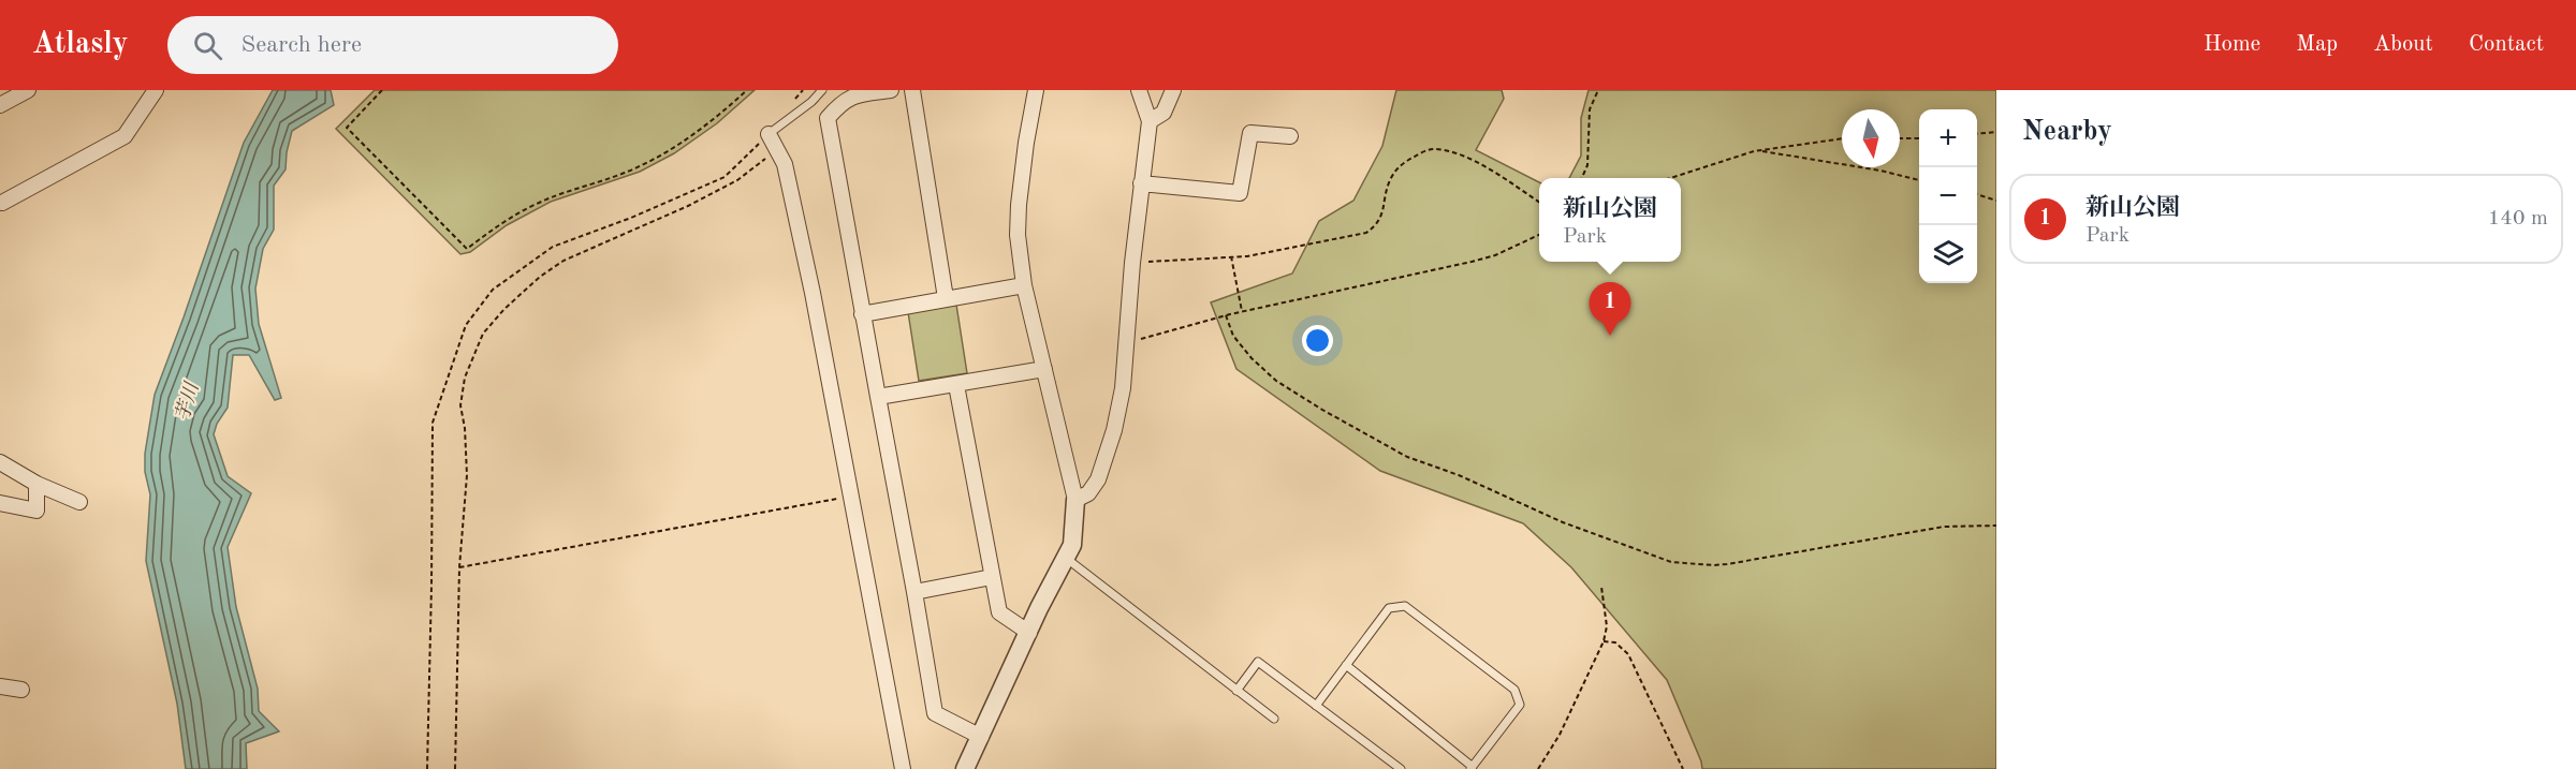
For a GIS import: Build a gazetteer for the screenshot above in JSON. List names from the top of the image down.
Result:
{
  "water": ["芋川"],
  "north": "bottom",
  "page": {
    "header": "Atlasly",
    "search": "Search here",
    "nav": [
      "Home",
      "Map",
      "About",
      "Contact"
    ],
    "heading": "Nearby",
    "map_buttons": ["+", "−"],
    "list": [
      {
        "mark": "1",
        "name": "新山公園",
        "note": "Park",
        "value": "140 m"
      }
    ],
    "popup": ["新山公園", "Park"],
    "pins": "1"
  }
}
